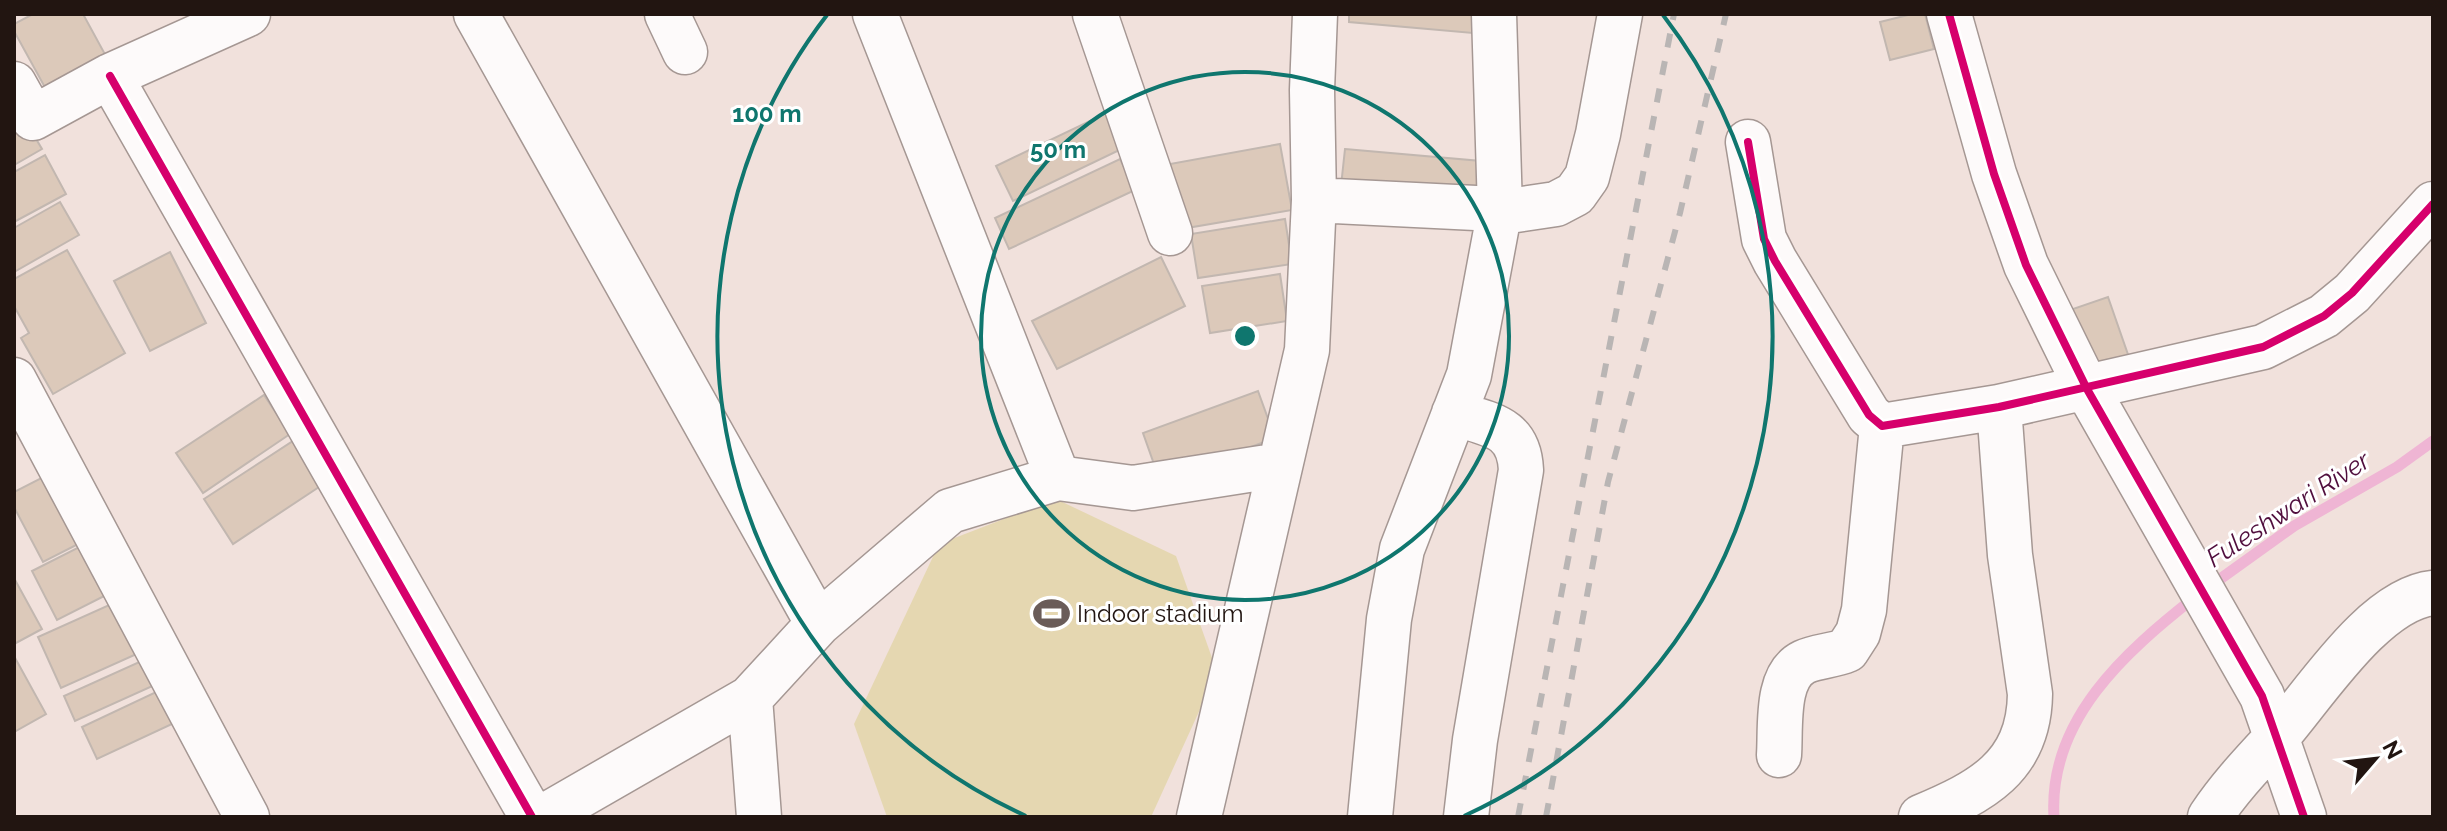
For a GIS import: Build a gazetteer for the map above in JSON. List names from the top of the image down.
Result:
{
  "water": ["Fuleshwari River"],
  "places": {
    "sports": ["Indoor stadium"]
  },
  "north": "top right",
  "rings": ["100 m", "50 m"]
}
